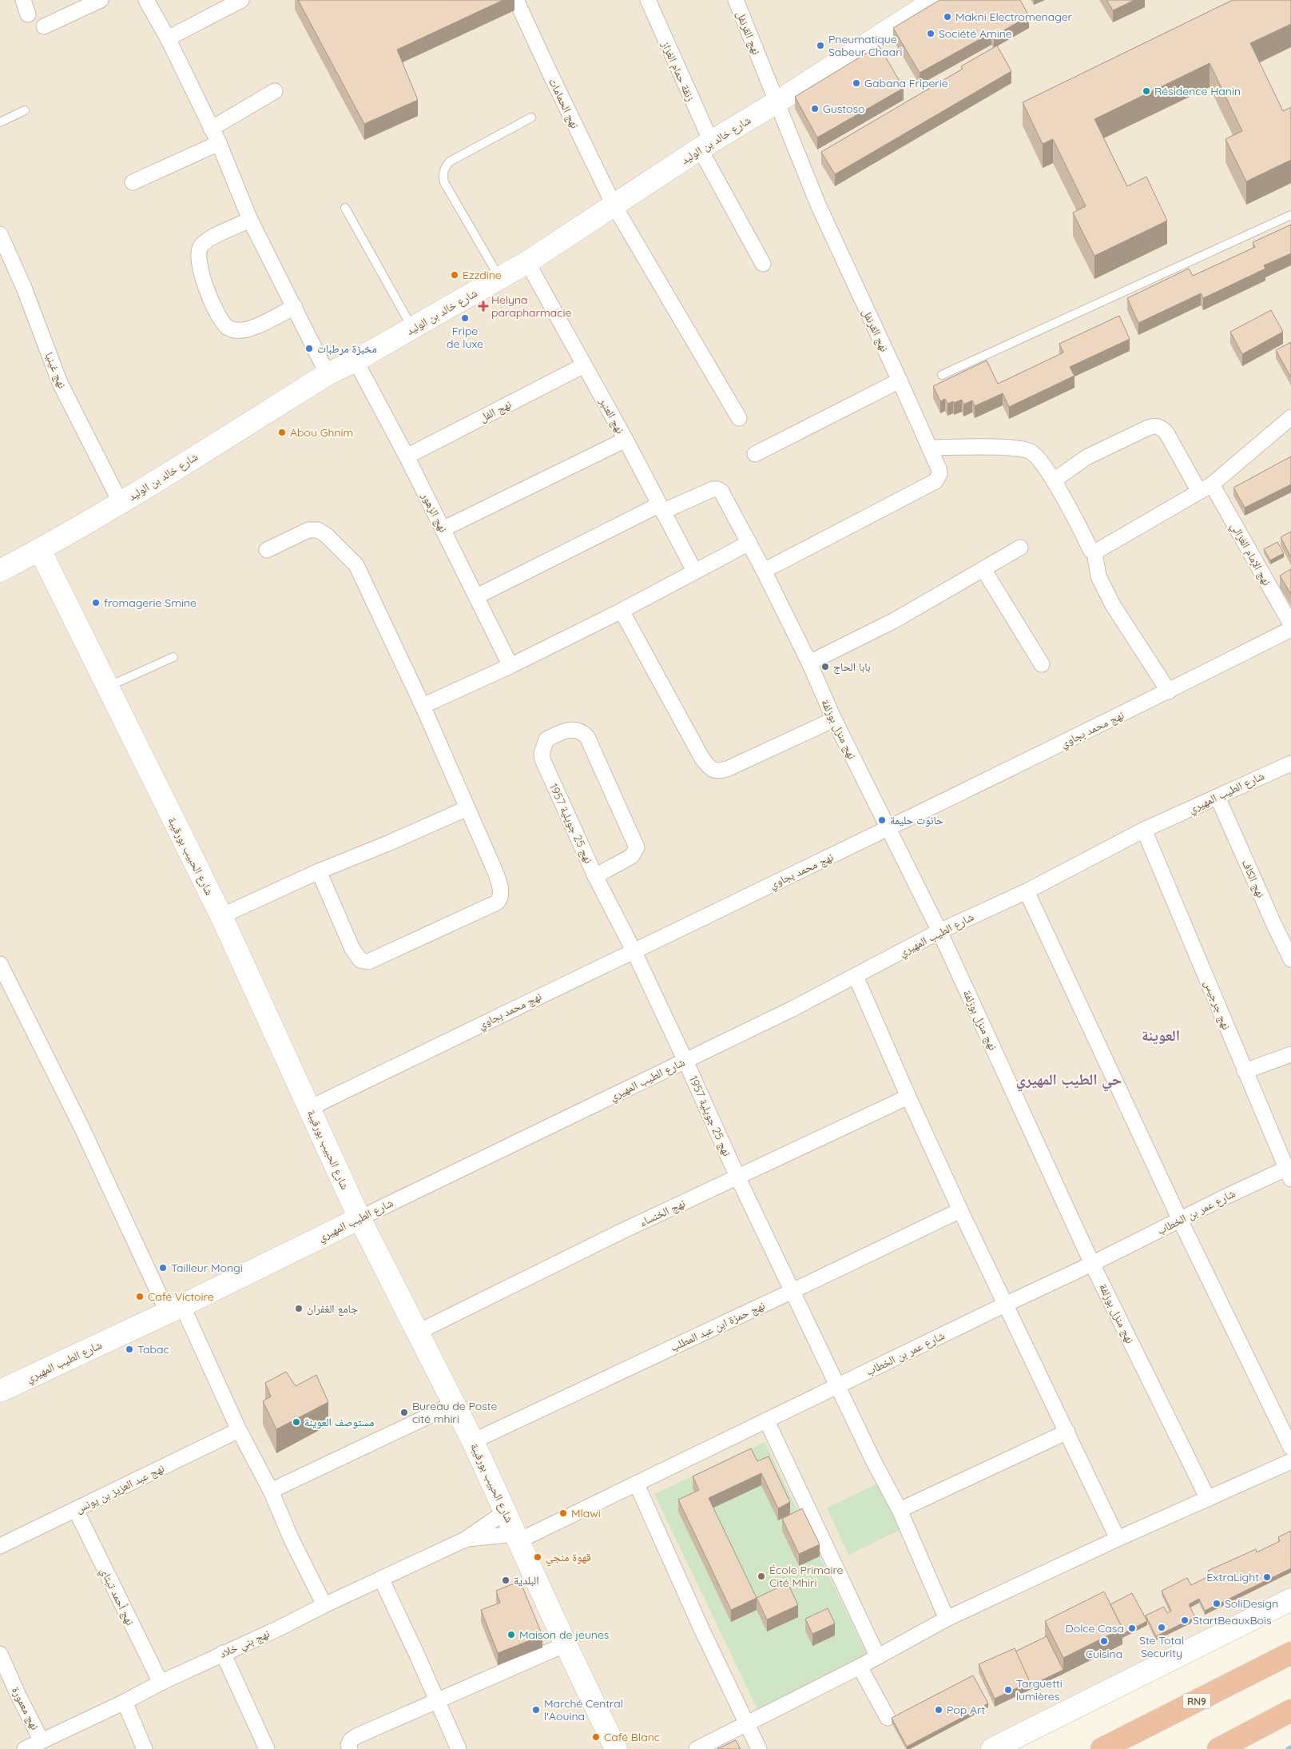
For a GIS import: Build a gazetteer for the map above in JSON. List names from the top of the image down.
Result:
{
  "streets": {
    "highway": ["RN9"],
    "street": [
      "نهج القرنفل",
      "زنقة حمام الغزاز",
      "نهج الحمامات",
      "شارع خالد بن الوليد",
      "نهج غينيا",
      "نهج الفل",
      "نهج العنبر",
      "نهج الزهور",
      "نهج الإمام الغزالي",
      "نهج منزل بوزلفة",
      "نهج محمد بجاوي",
      "شارع الطيب المهيري",
      "نهج 25 جويلية 1957",
      "شارع الحبيب بورقيبة",
      "نهج الكاف",
      "نهج جرجيس",
      "شارع عمر بن الخطاب",
      "نهج الخنساء",
      "نهج حمزة ابن عبد المطلب",
      "نهج عبد العزيز بن يونس",
      "نهج أحمد تيتاي",
      "نهج بني خلاد",
      "نهج معمورة"
    ]
  },
  "crossings": [
    ["نهج القرنفل", "شارع خالد بن الوليد"],
    ["نهج القرنفل", "نهج منزل بوزلفة"],
    ["زنقة حمام الغزاز", "شارع خالد بن الوليد"],
    ["نهج الحمامات", "شارع خالد بن الوليد"],
    ["شارع خالد بن الوليد", "نهج غينيا"],
    ["شارع خالد بن الوليد", "نهج العنبر"],
    ["شارع خالد بن الوليد", "نهج الزهور"],
    ["شارع خالد بن الوليد", "شارع الحبيب بورقيبة"],
    ["نهج الفل", "نهج العنبر"],
    ["نهج الفل", "نهج الزهور"],
    ["نهج العنبر", "نهج منزل بوزلفة"],
    ["نهج منزل بوزلفة", "نهج محمد بجاوي"],
    ["نهج منزل بوزلفة", "شارع الطيب المهيري"],
    ["نهج منزل بوزلفة", "شارع عمر بن الخطاب"],
    ["نهج محمد بجاوي", "نهج 25 جويلية 1957"],
    ["نهج محمد بجاوي", "شارع الحبيب بورقيبة"],
    ["شارع الطيب المهيري", "نهج 25 جويلية 1957"],
    ["شارع الطيب المهيري", "شارع الحبيب بورقيبة"],
    ["شارع الطيب المهيري", "نهج الكاف"],
    ["شارع الطيب المهيري", "نهج جرجيس"],
    ["نهج 25 جويلية 1957", "شارع عمر بن الخطاب"],
    ["نهج 25 جويلية 1957", "نهج الخنساء"],
    ["نهج 25 جويلية 1957", "نهج حمزة ابن عبد المطلب"],
    ["شارع الحبيب بورقيبة", "شارع عمر بن الخطاب"],
    ["شارع الحبيب بورقيبة", "نهج الخنساء"],
    ["شارع الحبيب بورقيبة", "نهج حمزة ابن عبد المطلب"],
    ["شارع الحبيب بورقيبة", "نهج بني خلاد"],
    ["نهج جرجيس", "شارع عمر بن الخطاب"],
    ["شارع عمر بن الخطاب", "نهج بني خلاد"],
    ["نهج عبد العزيز بن يونس", "نهج أحمد تيتاي"],
    ["نهج أحمد تيتاي", "نهج بني خلاد"],
    ["نهج بني خلاد", "نهج معمورة"]
  ],
  "districts": ["العوينة", "حي الطيب المهيري"],
  "places": {
    "other": [
      "Makni Electromenager",
      "Société Amine",
      "Pneumatique Sabeur Chaari",
      "Gabana Friperie",
      "Résidence Hanin",
      "Gustoso",
      "Ezzdine",
      "Fripe de luxe",
      "مخبزة مرطبات",
      "Abou Ghnim",
      "fromagerie Smine",
      "بابا الحاج",
      "حانوت حليمة",
      "Tailleur Mongi",
      "Café Victoire",
      "جامع الغفران",
      "Tabac",
      "Bureau de Poste cité mhiri",
      "مستوصف العوينة",
      "Mlawi",
      "قهوة منجي",
      "École Primaire Cité Mhiri",
      "ExtraLight",
      "البلدية",
      "SoliDesign",
      "StartBeauxBois",
      "Ste Total Security",
      "Dolce Casa",
      "Maison de jeunes",
      "Cuisina",
      "Targuetti lumières",
      "Marché Central l'Aouina",
      "Pop Art",
      "Café Blanc"
    ],
    "health": ["Helyna parapharmacie"]
  }
}
